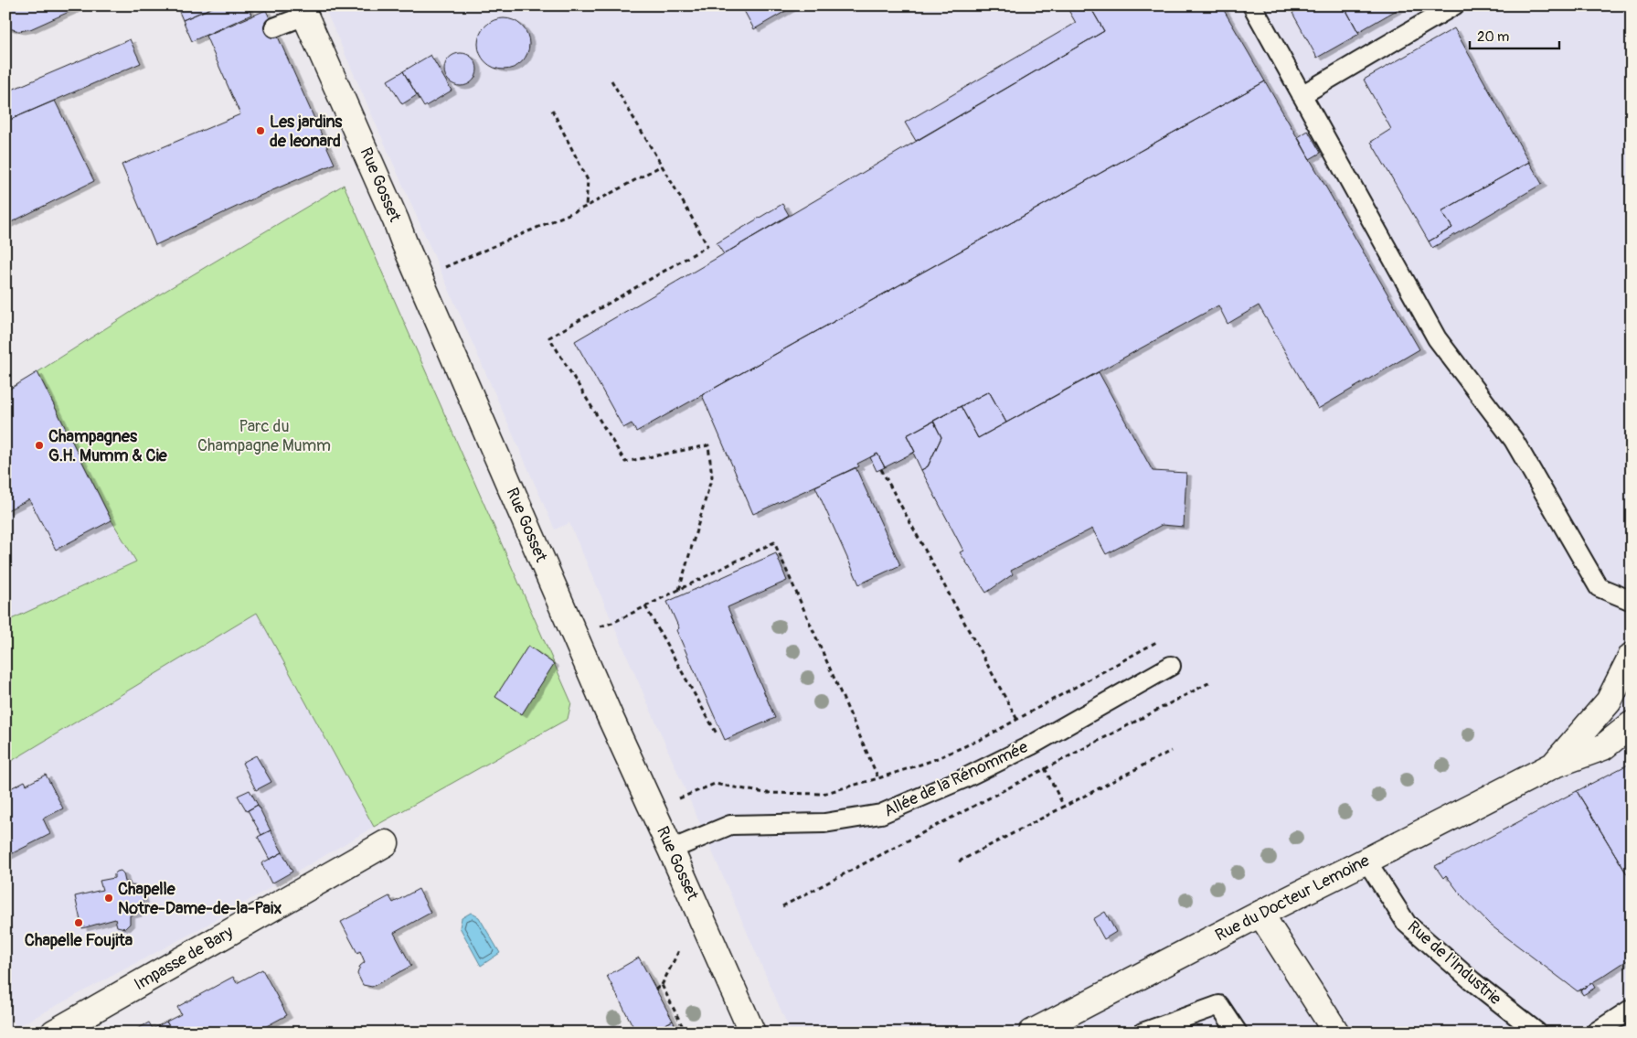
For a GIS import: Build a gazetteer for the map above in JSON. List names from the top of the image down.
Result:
{
  "streets": {
    "street": ["Rue Gosset", "Rue du Docteur Lemoine", "Impasse de Bary"],
    "lane": ["Allée de la Rénommée", "Rue de l'Industrie"]
  },
  "crossings": [
    ["Rue Gosset", "Allée de la Rénommée"],
    ["Rue du Docteur Lemoine", "Rue de l'Industrie"]
  ],
  "parks": ["Parc du Champagne Mumm"],
  "places": [
    "Les jardins de leonard",
    "Champagnes G.H. Mumm & Cie",
    "Chapelle Notre-Dame-de-la-Paix",
    "Chapelle Foujita"
  ],
  "scale_bar": "20 m"
}
